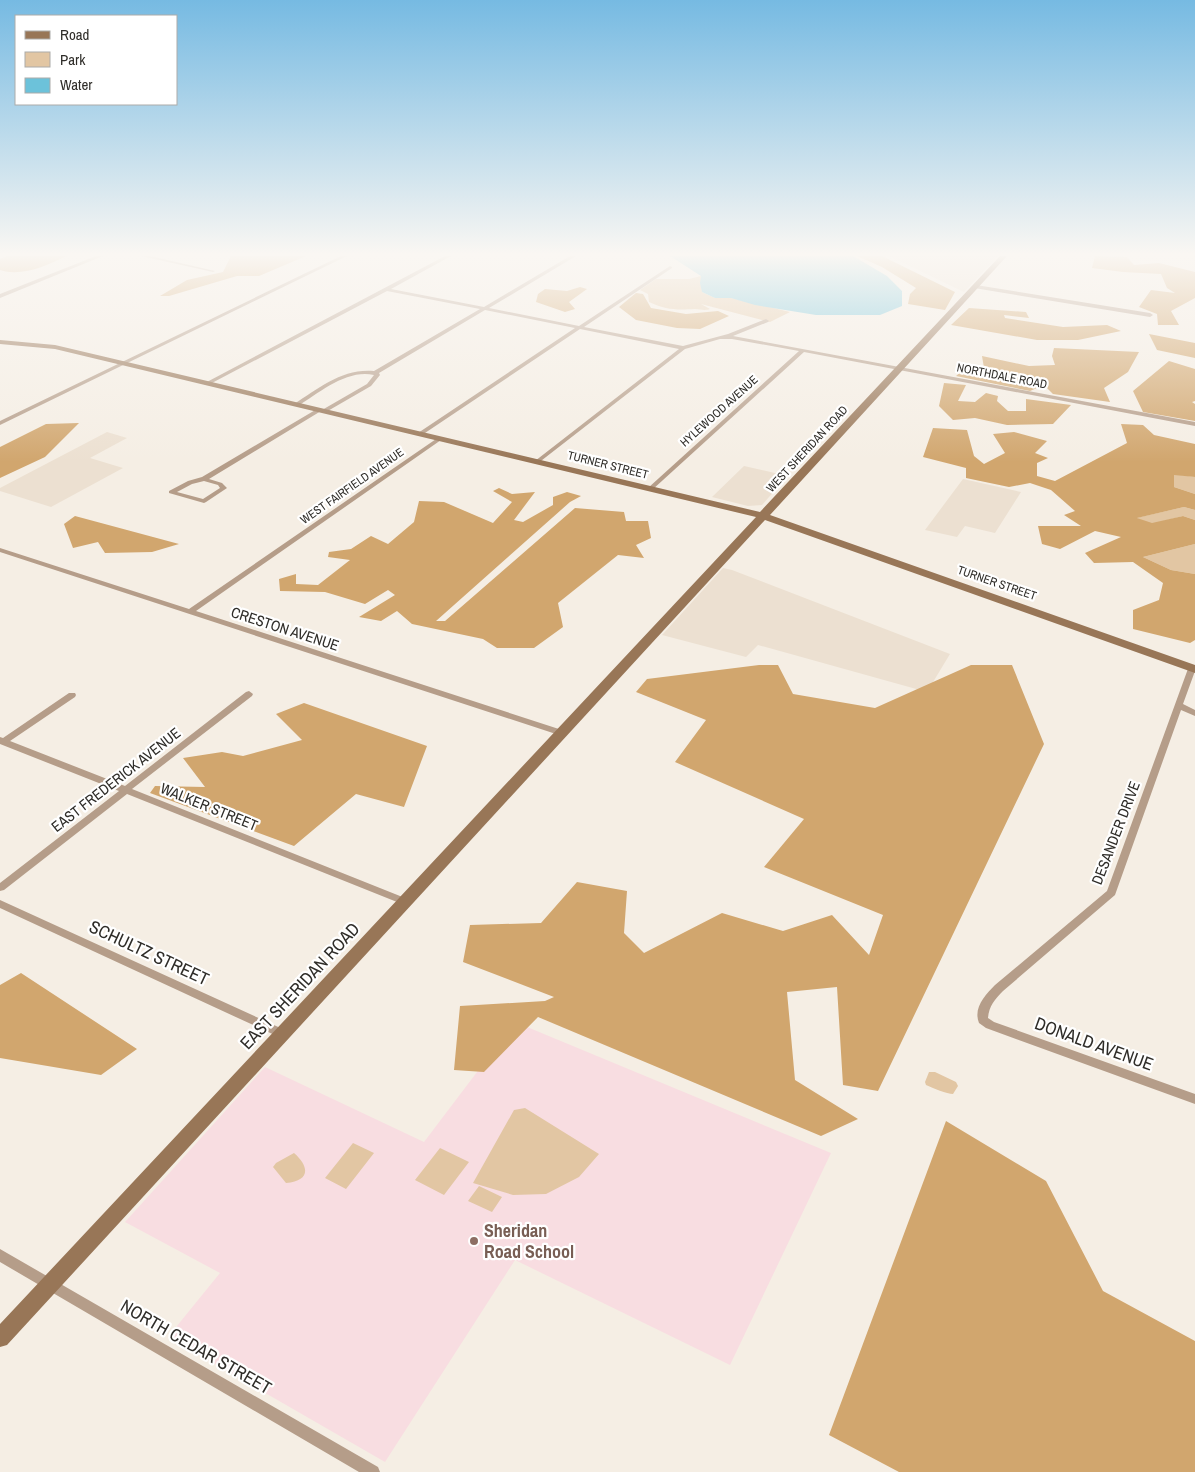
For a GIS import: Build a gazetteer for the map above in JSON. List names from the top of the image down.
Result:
{
  "streets": {
    "street": [
      "NORTHDALE ROAD",
      "HYLEWOOD AVENUE",
      "WEST SHERIDAN ROAD",
      "TURNER STREET",
      "WEST FAIRFIELD AVENUE",
      "CRESTON AVENUE",
      "EAST FREDERICK AVENUE",
      "WALKER STREET",
      "DESANDER DRIVE",
      "SCHULTZ STREET",
      "EAST SHERIDAN ROAD",
      "DONALD AVENUE",
      "NORTH CEDAR STREET"
    ]
  },
  "crossings": [
    ["NORTHDALE ROAD", "HYLEWOOD AVENUE"],
    ["NORTHDALE ROAD", "WEST SHERIDAN ROAD"],
    ["HYLEWOOD AVENUE", "TURNER STREET"],
    ["WEST SHERIDAN ROAD", "TURNER STREET"],
    ["WEST SHERIDAN ROAD", "EAST SHERIDAN ROAD"],
    ["TURNER STREET", "WEST FAIRFIELD AVENUE"],
    ["TURNER STREET", "DESANDER DRIVE"],
    ["WEST FAIRFIELD AVENUE", "CRESTON AVENUE"],
    ["CRESTON AVENUE", "EAST SHERIDAN ROAD"],
    ["EAST FREDERICK AVENUE", "WALKER STREET"],
    ["WALKER STREET", "EAST SHERIDAN ROAD"],
    ["DESANDER DRIVE", "DONALD AVENUE"],
    ["SCHULTZ STREET", "EAST SHERIDAN ROAD"],
    ["EAST SHERIDAN ROAD", "NORTH CEDAR STREET"]
  ],
  "places": ["Sheridan Road School"],
  "legend": ["Road", "Park", "Water"]
}
